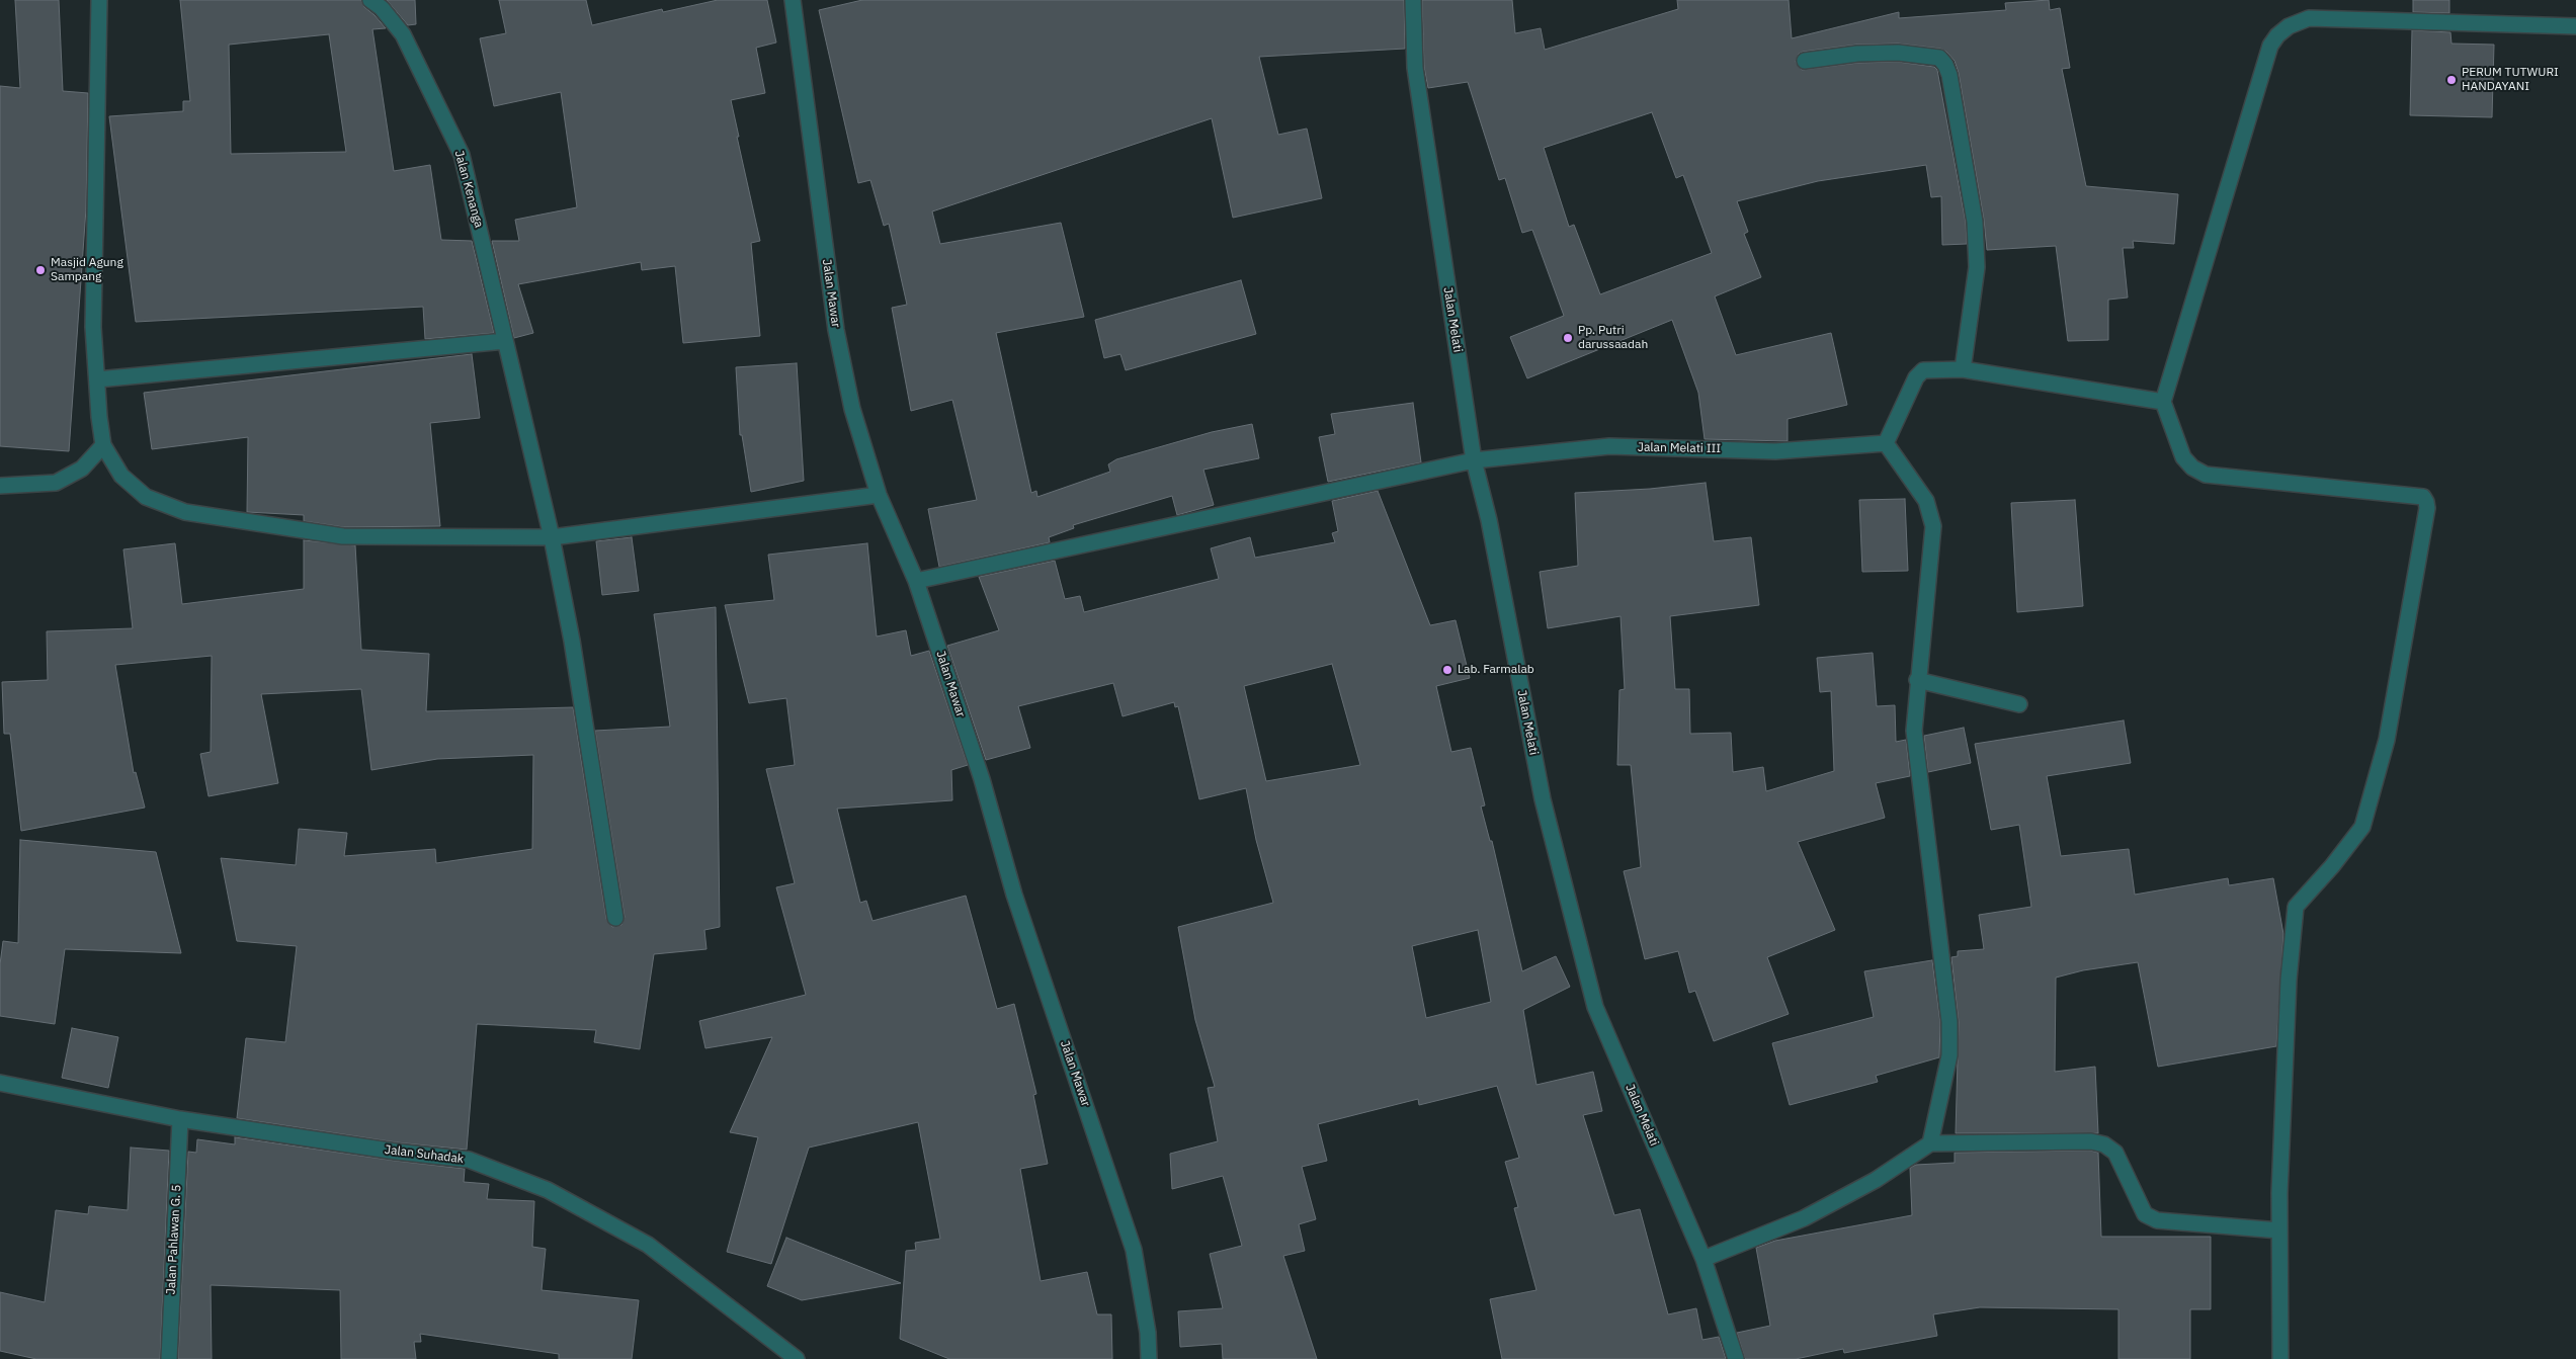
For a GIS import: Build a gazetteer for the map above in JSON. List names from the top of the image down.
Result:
{
  "streets": {
    "street": [
      "Jalan Kenanga",
      "Jalan Mawar",
      "Jalan Melati",
      "Jalan Melati III",
      "Jalan Suhadak",
      "Jalan Pahlawan G. 5"
    ]
  },
  "crossings": [
    ["Jalan Mawar", "Jalan Melati III"],
    ["Jalan Melati", "Jalan Melati III"],
    ["Jalan Suhadak", "Jalan Pahlawan G. 5"]
  ],
  "places": [
    "PERUM TUTWURI HANDAYANI",
    "Masjid Agung Sampang",
    "Pp. Putri darussaadah",
    "Lab. Farmalab"
  ]
}
